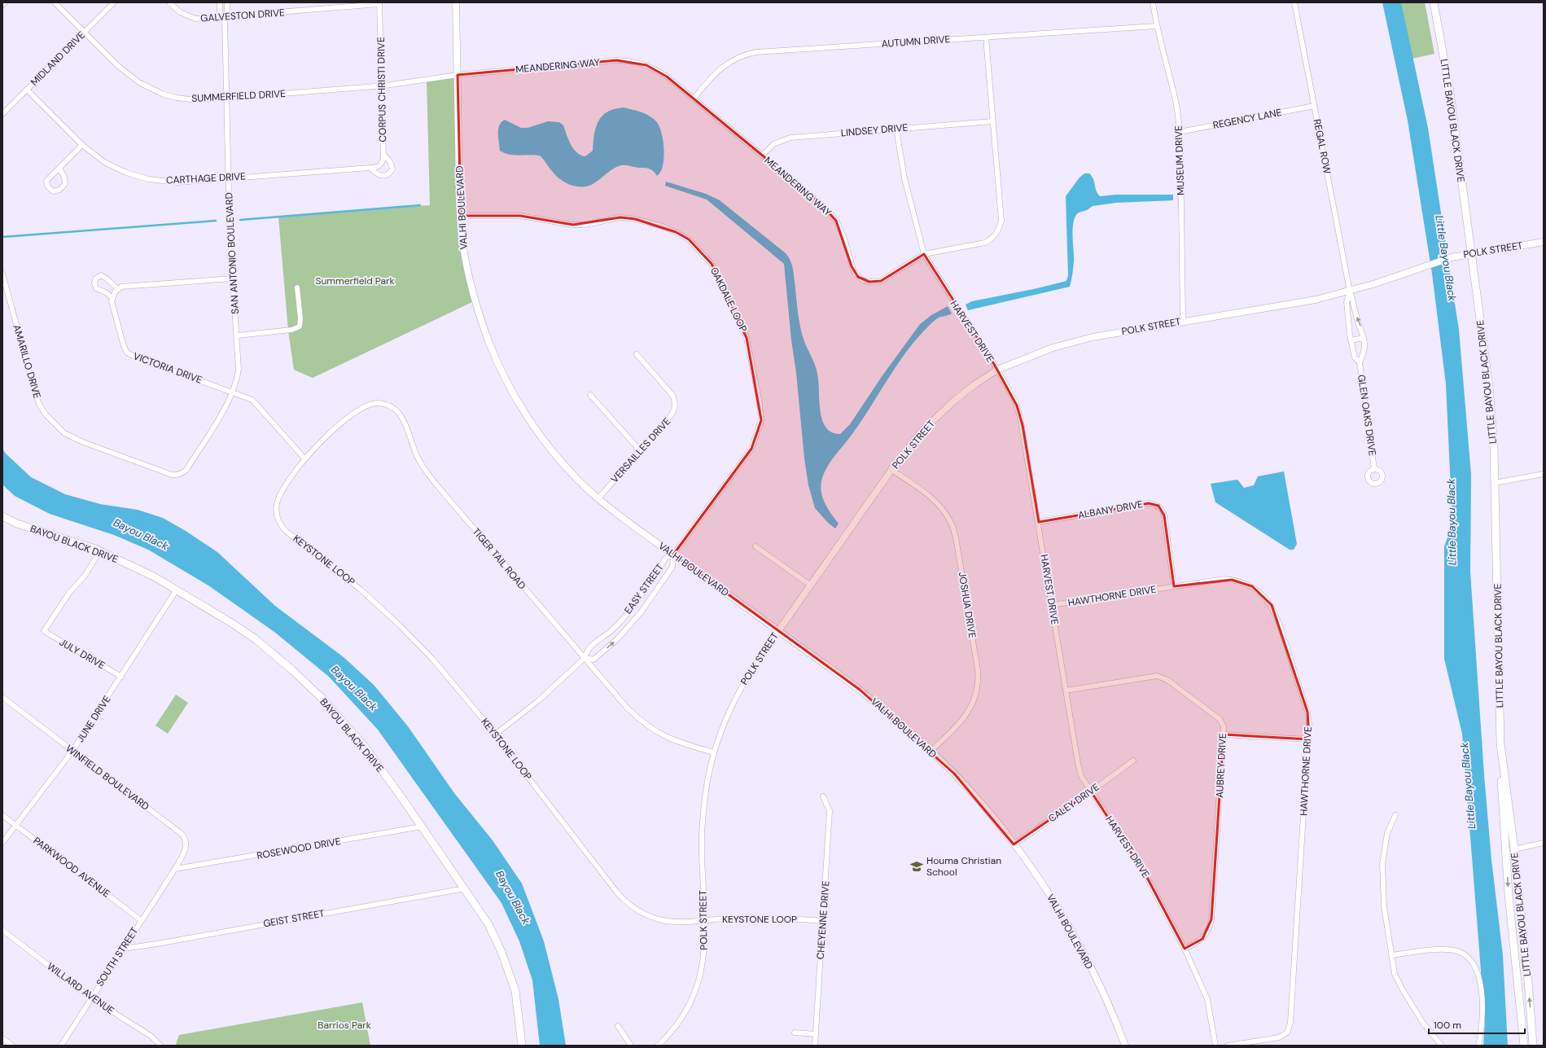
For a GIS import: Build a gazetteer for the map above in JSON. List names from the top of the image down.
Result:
{
  "streets": {
    "main road": ["LITTLE BAYOU BLACK DRIVE", "BAYOU BLACK DRIVE"],
    "street": [
      "GALVESTON DRIVE",
      "AUTUMN DRIVE",
      "MIDLAND DRIVE",
      "MEANDERING WAY",
      "CORPUS CHRISTI DRIVE",
      "SUMMERFIELD DRIVE",
      "REGENCY LANE",
      "LINDSEY DRIVE",
      "REGAL ROW",
      "MUSEUM DRIVE",
      "CARTHAGE DRIVE",
      "VALHI BOULEVARD",
      "POLK STREET",
      "SAN ANTONIO BOULEVARD",
      "OAKDALE LOOP",
      "HARVEST DRIVE",
      "AMARILLO DRIVE",
      "VICTORIA DRIVE",
      "GLEN OAKS DRIVE",
      "VERSAILLES DRIVE",
      "ALBANY DRIVE",
      "TIGER TAIL ROAD",
      "KEYSTONE LOOP",
      "EASY STREET",
      "HAWTHORNE DRIVE",
      "JOSHUA DRIVE",
      "JULY DRIVE",
      "JUNE DRIVE",
      "AUBREY DRIVE",
      "WINFIELD BOULEVARD",
      "CALEY DRIVE",
      "ROSEWOOD DRIVE",
      "PARKWOOD AVENUE",
      "GEIST STREET",
      "CHEYENNE DRIVE",
      "SOUTH STREET",
      "WILLARD AVENUE"
    ]
  },
  "crossings": [
    ["GALVESTON DRIVE", "CORPUS CHRISTI DRIVE"],
    ["GALVESTON DRIVE", "SAN ANTONIO BOULEVARD"],
    ["AUTUMN DRIVE", "MEANDERING WAY"],
    ["AUTUMN DRIVE", "MUSEUM DRIVE"],
    ["MIDLAND DRIVE", "SUMMERFIELD DRIVE"],
    ["MIDLAND DRIVE", "CARTHAGE DRIVE"],
    ["MEANDERING WAY", "SUMMERFIELD DRIVE"],
    ["MEANDERING WAY", "LINDSEY DRIVE"],
    ["MEANDERING WAY", "VALHI BOULEVARD"],
    ["MEANDERING WAY", "HARVEST DRIVE"],
    ["CORPUS CHRISTI DRIVE", "SUMMERFIELD DRIVE"],
    ["CORPUS CHRISTI DRIVE", "CARTHAGE DRIVE"],
    ["SUMMERFIELD DRIVE", "VALHI BOULEVARD"],
    ["SUMMERFIELD DRIVE", "SAN ANTONIO BOULEVARD"],
    ["REGENCY LANE", "REGAL ROW"],
    ["REGENCY LANE", "MUSEUM DRIVE"],
    ["LITTLE BAYOU BLACK DRIVE", "POLK STREET"],
    ["LINDSEY DRIVE", "HARVEST DRIVE"],
    ["REGAL ROW", "POLK STREET"],
    ["REGAL ROW", "GLEN OAKS DRIVE"],
    ["MUSEUM DRIVE", "POLK STREET"],
    ["CARTHAGE DRIVE", "SAN ANTONIO BOULEVARD"],
    ["VALHI BOULEVARD", "POLK STREET"],
    ["VALHI BOULEVARD", "OAKDALE LOOP"],
    ["VALHI BOULEVARD", "VERSAILLES DRIVE"],
    ["VALHI BOULEVARD", "EASY STREET"],
    ["VALHI BOULEVARD", "JOSHUA DRIVE"],
    ["VALHI BOULEVARD", "CALEY DRIVE"],
    ["POLK STREET", "HARVEST DRIVE"],
    ["POLK STREET", "GLEN OAKS DRIVE"],
    ["POLK STREET", "TIGER TAIL ROAD"],
    ["POLK STREET", "KEYSTONE LOOP"],
    ["POLK STREET", "JOSHUA DRIVE"],
    ["SAN ANTONIO BOULEVARD", "AMARILLO DRIVE"],
    ["SAN ANTONIO BOULEVARD", "VICTORIA DRIVE"],
    ["OAKDALE LOOP", "EASY STREET"],
    ["HARVEST DRIVE", "ALBANY DRIVE"],
    ["HARVEST DRIVE", "HAWTHORNE DRIVE"],
    ["HARVEST DRIVE", "AUBREY DRIVE"],
    ["HARVEST DRIVE", "CALEY DRIVE"],
    ["VICTORIA DRIVE", "TIGER TAIL ROAD"],
    ["VICTORIA DRIVE", "KEYSTONE LOOP"],
    ["ALBANY DRIVE", "HAWTHORNE DRIVE"],
    ["BAYOU BLACK DRIVE", "JULY DRIVE"],
    ["BAYOU BLACK DRIVE", "JUNE DRIVE"],
    ["BAYOU BLACK DRIVE", "ROSEWOOD DRIVE"],
    ["BAYOU BLACK DRIVE", "GEIST STREET"],
    ["TIGER TAIL ROAD", "KEYSTONE LOOP"],
    ["TIGER TAIL ROAD", "EASY STREET"],
    ["KEYSTONE LOOP", "EASY STREET"],
    ["KEYSTONE LOOP", "CHEYENNE DRIVE"],
    ["JULY DRIVE", "JUNE DRIVE"],
    ["JUNE DRIVE", "WINFIELD BOULEVARD"],
    ["JUNE DRIVE", "PARKWOOD AVENUE"],
    ["WINFIELD BOULEVARD", "ROSEWOOD DRIVE"],
    ["WINFIELD BOULEVARD", "SOUTH STREET"],
    ["ROSEWOOD DRIVE", "SOUTH STREET"],
    ["PARKWOOD AVENUE", "SOUTH STREET"],
    ["GEIST STREET", "SOUTH STREET"],
    ["SOUTH STREET", "WILLARD AVENUE"]
  ],
  "water": ["Little Bayou Black", "Bayou Black"],
  "parks": ["Summerfield Park", "Barrios Park"],
  "places": {
    "school or university": ["Houma Christian School"]
  },
  "scale_bar": "100 m"
}
